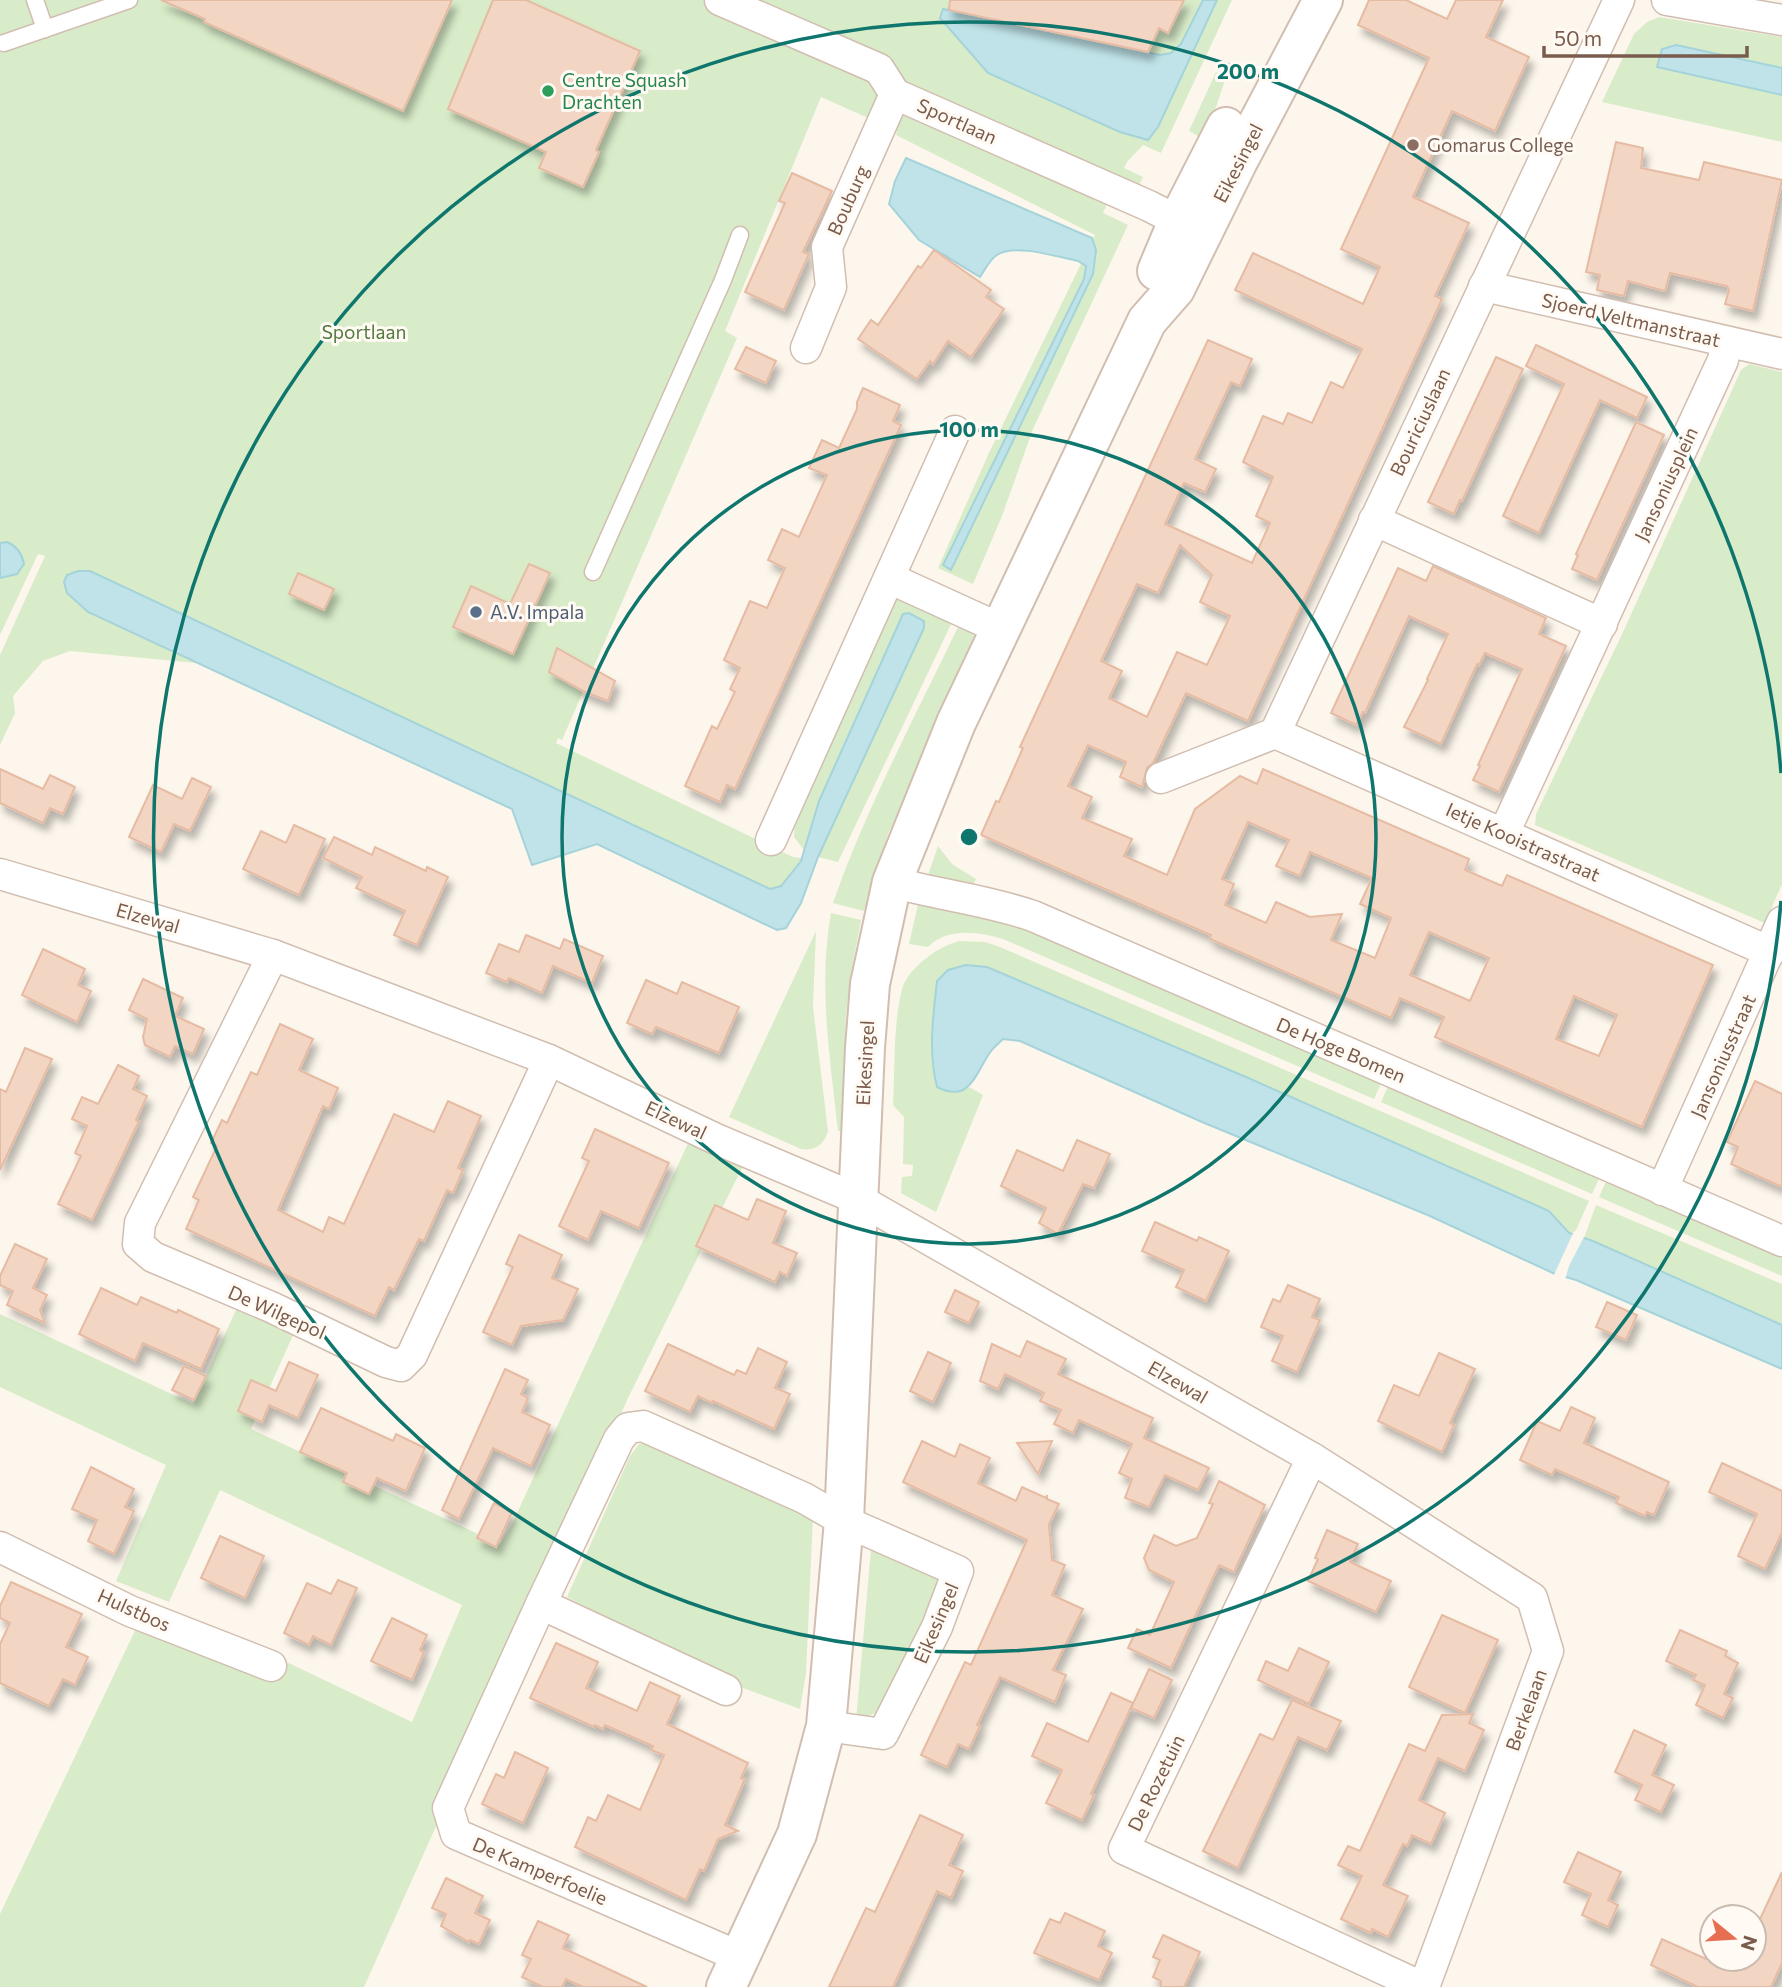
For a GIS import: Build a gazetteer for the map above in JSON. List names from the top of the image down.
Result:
{
  "streets": {
    "street": [
      "Sportlaan",
      "Eikesingel",
      "Bouburg",
      "Sjoerd Veltmanstraat",
      "Bouriciuslaan",
      "Jansoniusplein",
      "Ietje Kooistrastraat",
      "Elzewal",
      "De Hoge Bomen",
      "Jansoniusstraat",
      "De Wilgepol",
      "Hulstbos",
      "Berkelaan",
      "De Rozetuin",
      "De Kamperfoelie"
    ]
  },
  "crossings": [
    ["Sportlaan", "Eikesingel"],
    ["Sportlaan", "Bouburg"],
    ["Eikesingel", "Elzewal"],
    ["Eikesingel", "De Hoge Bomen"],
    ["Eikesingel", "De Kamperfoelie"],
    ["Sjoerd Veltmanstraat", "Bouriciuslaan"],
    ["Sjoerd Veltmanstraat", "Jansoniusplein"],
    ["Bouriciuslaan", "Ietje Kooistrastraat"],
    ["Jansoniusplein", "Ietje Kooistrastraat"],
    ["Ietje Kooistrastraat", "Jansoniusstraat"],
    ["Elzewal", "De Wilgepol"],
    ["Elzewal", "Berkelaan"],
    ["Elzewal", "De Rozetuin"],
    ["De Hoge Bomen", "Jansoniusstraat"],
    ["Berkelaan", "De Rozetuin"]
  ],
  "parks": ["Sportlaan"],
  "places": ["Centre Squash Drachten", "Gomarus College", "A.V. Impala"],
  "scale_bar": "50 m",
  "north": "right",
  "rings": ["200 m", "100 m"]
}
